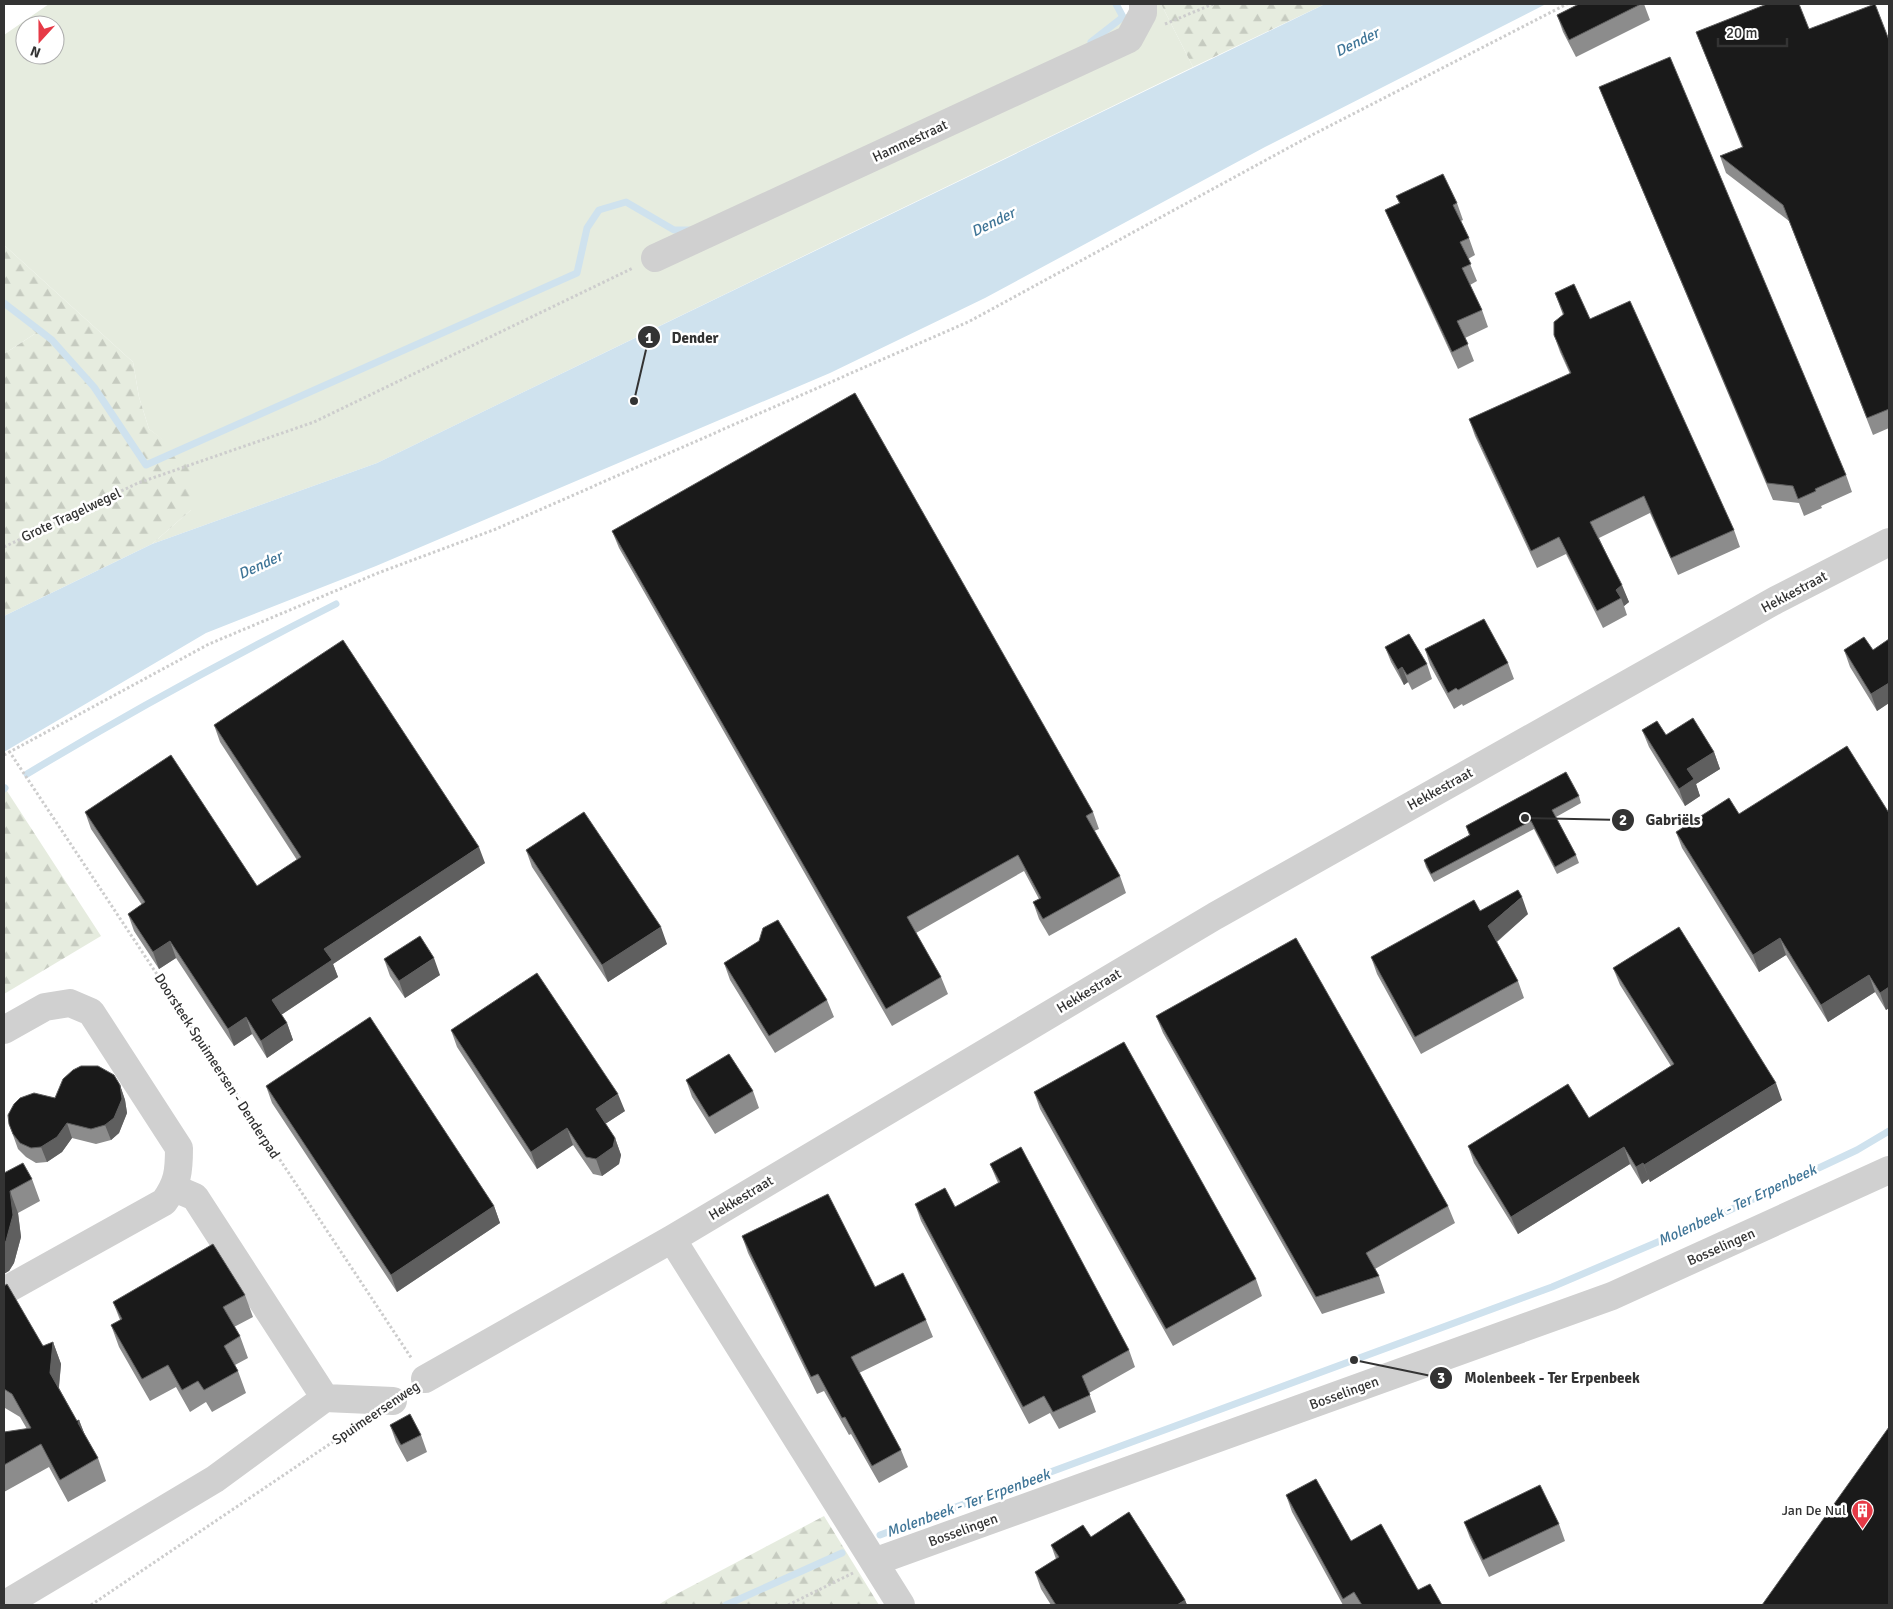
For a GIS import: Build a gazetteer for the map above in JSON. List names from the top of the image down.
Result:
{
  "streets": {
    "street": [
      "Hammestraat",
      "Hekkestraat",
      "Bosselingen",
      "Spuimeersenweg"
    ],
    "path": ["Grote Tragelwegel", "Doorsteek Spuimeersen - Denderpad"]
  },
  "crossings": [
    ["Hammestraat", "Grote Tragelwegel"],
    ["Hekkestraat", "Spuimeersenweg"],
    ["Doorsteek Spuimeersen - Denderpad", "Spuimeersenweg"]
  ],
  "water": ["Dender", "Molenbeek - Ter Erpenbeek"],
  "places": {
    "other": ["Dender", "Gabriëls", "Molenbeek - Ter Erpenbeek"],
    "building": ["Jan De Nul"]
  },
  "scale_bar": "20 m",
  "north": "bottom"
}
